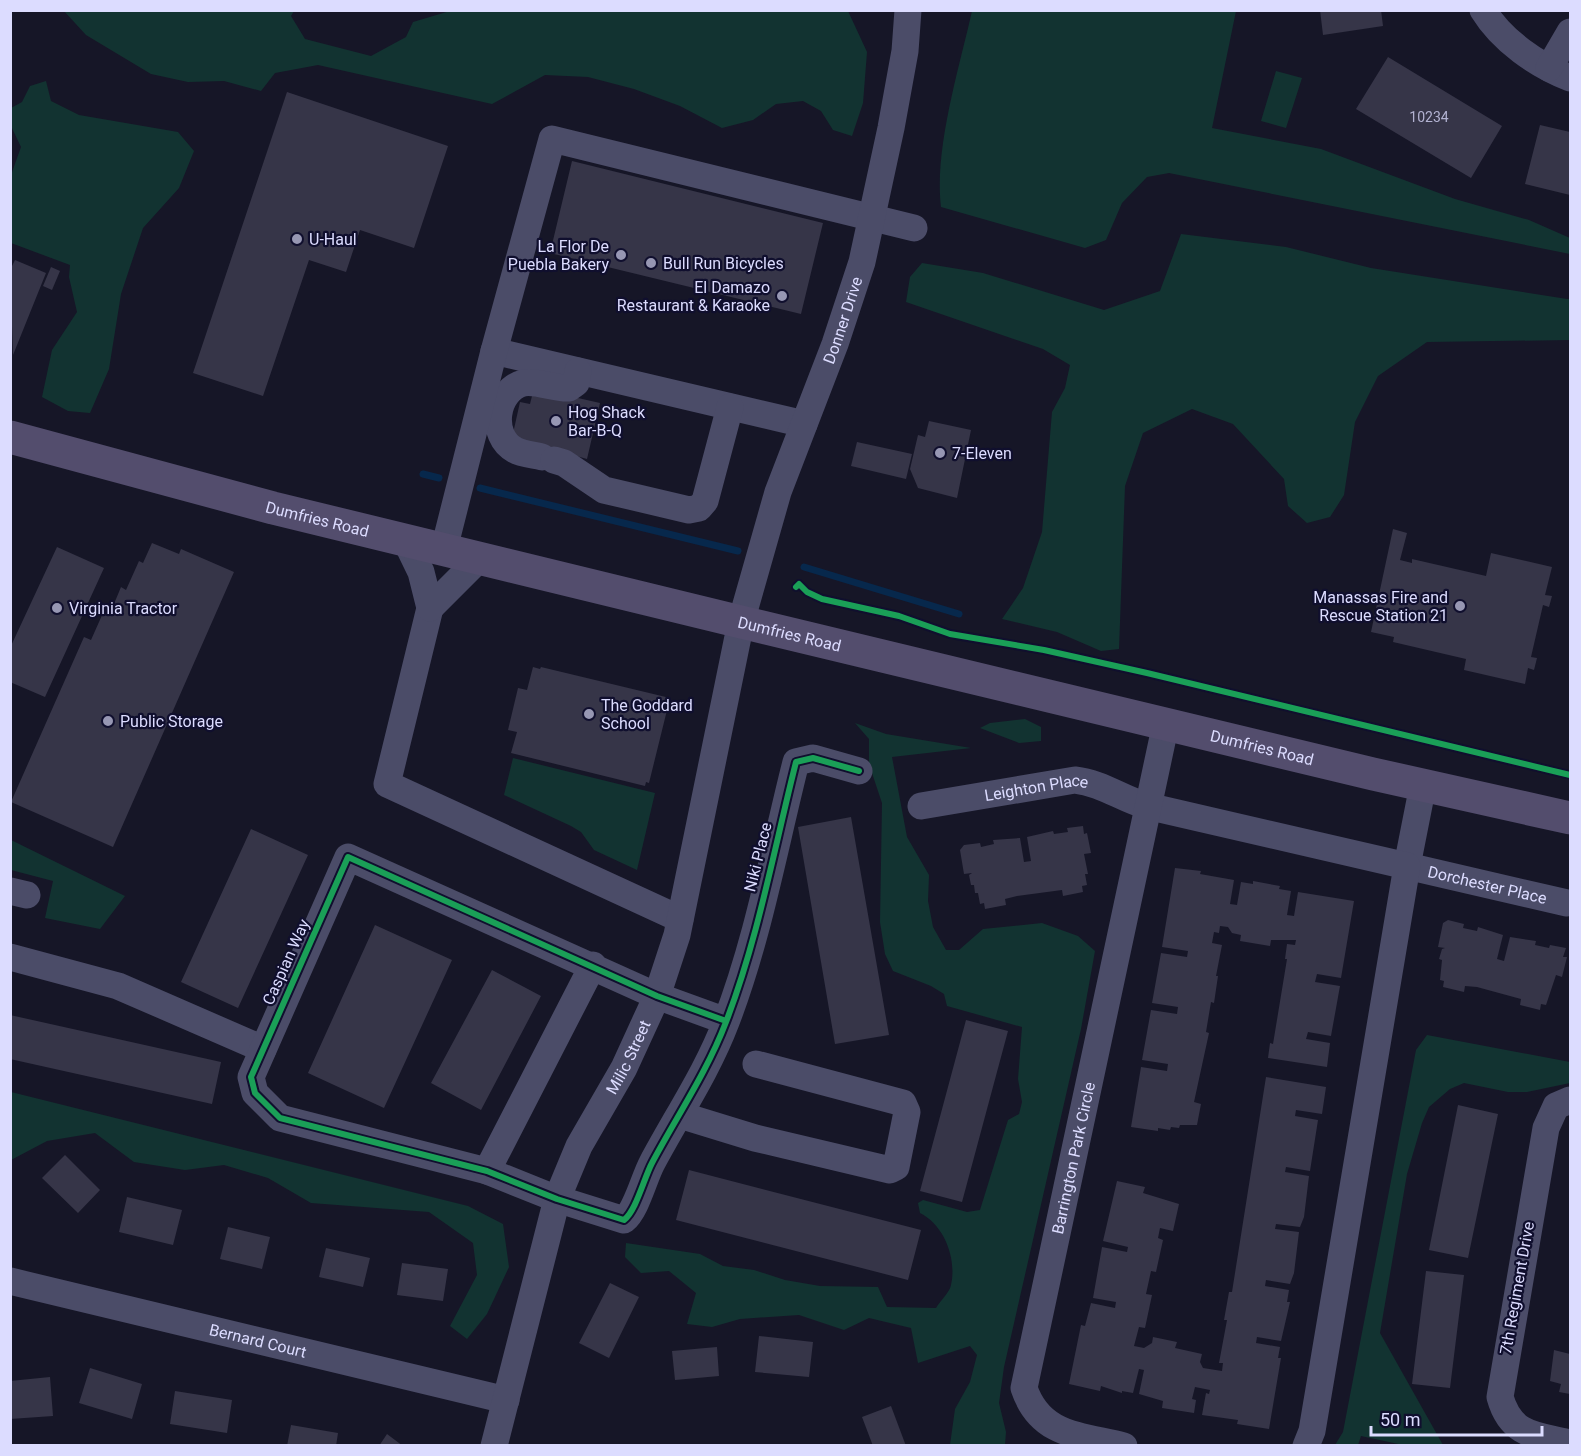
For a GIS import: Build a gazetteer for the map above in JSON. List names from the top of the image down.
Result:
{
  "streets": {
    "main road": ["Dumfries Road"],
    "street": [
      "Donner Drive",
      "Leighton Place",
      "Niki Place",
      "Dorchester Place",
      "Caspian Way",
      "Milic Street",
      "Barrington Park Circle",
      "7th Regiment Drive",
      "Bernard Court"
    ]
  },
  "crossings": [
    ["Donner Drive", "Dumfries Road"],
    ["Donner Drive", "Milic Street"],
    ["Dumfries Road", "Milic Street"],
    ["Dumfries Road", "Barrington Park Circle"],
    ["Leighton Place", "Barrington Park Circle"],
    ["Niki Place", "Caspian Way"],
    ["Niki Place", "Milic Street"],
    ["Caspian Way", "Milic Street"],
    ["Milic Street", "Bernard Court"]
  ],
  "places": [
    "U-Haul",
    "La Flor De Puebla Bakery",
    "Bull Run Bicycles",
    "El Damazo Restaurant & Karaoke",
    "Hog Shack Bar-B-Q",
    "7-Eleven",
    "Manassas Fire and Rescue Station 21",
    "Virginia Tractor",
    "The Goddard School",
    "Public Storage"
  ],
  "house_numbers": ["10234"],
  "scale_bar": "50 m"
}
